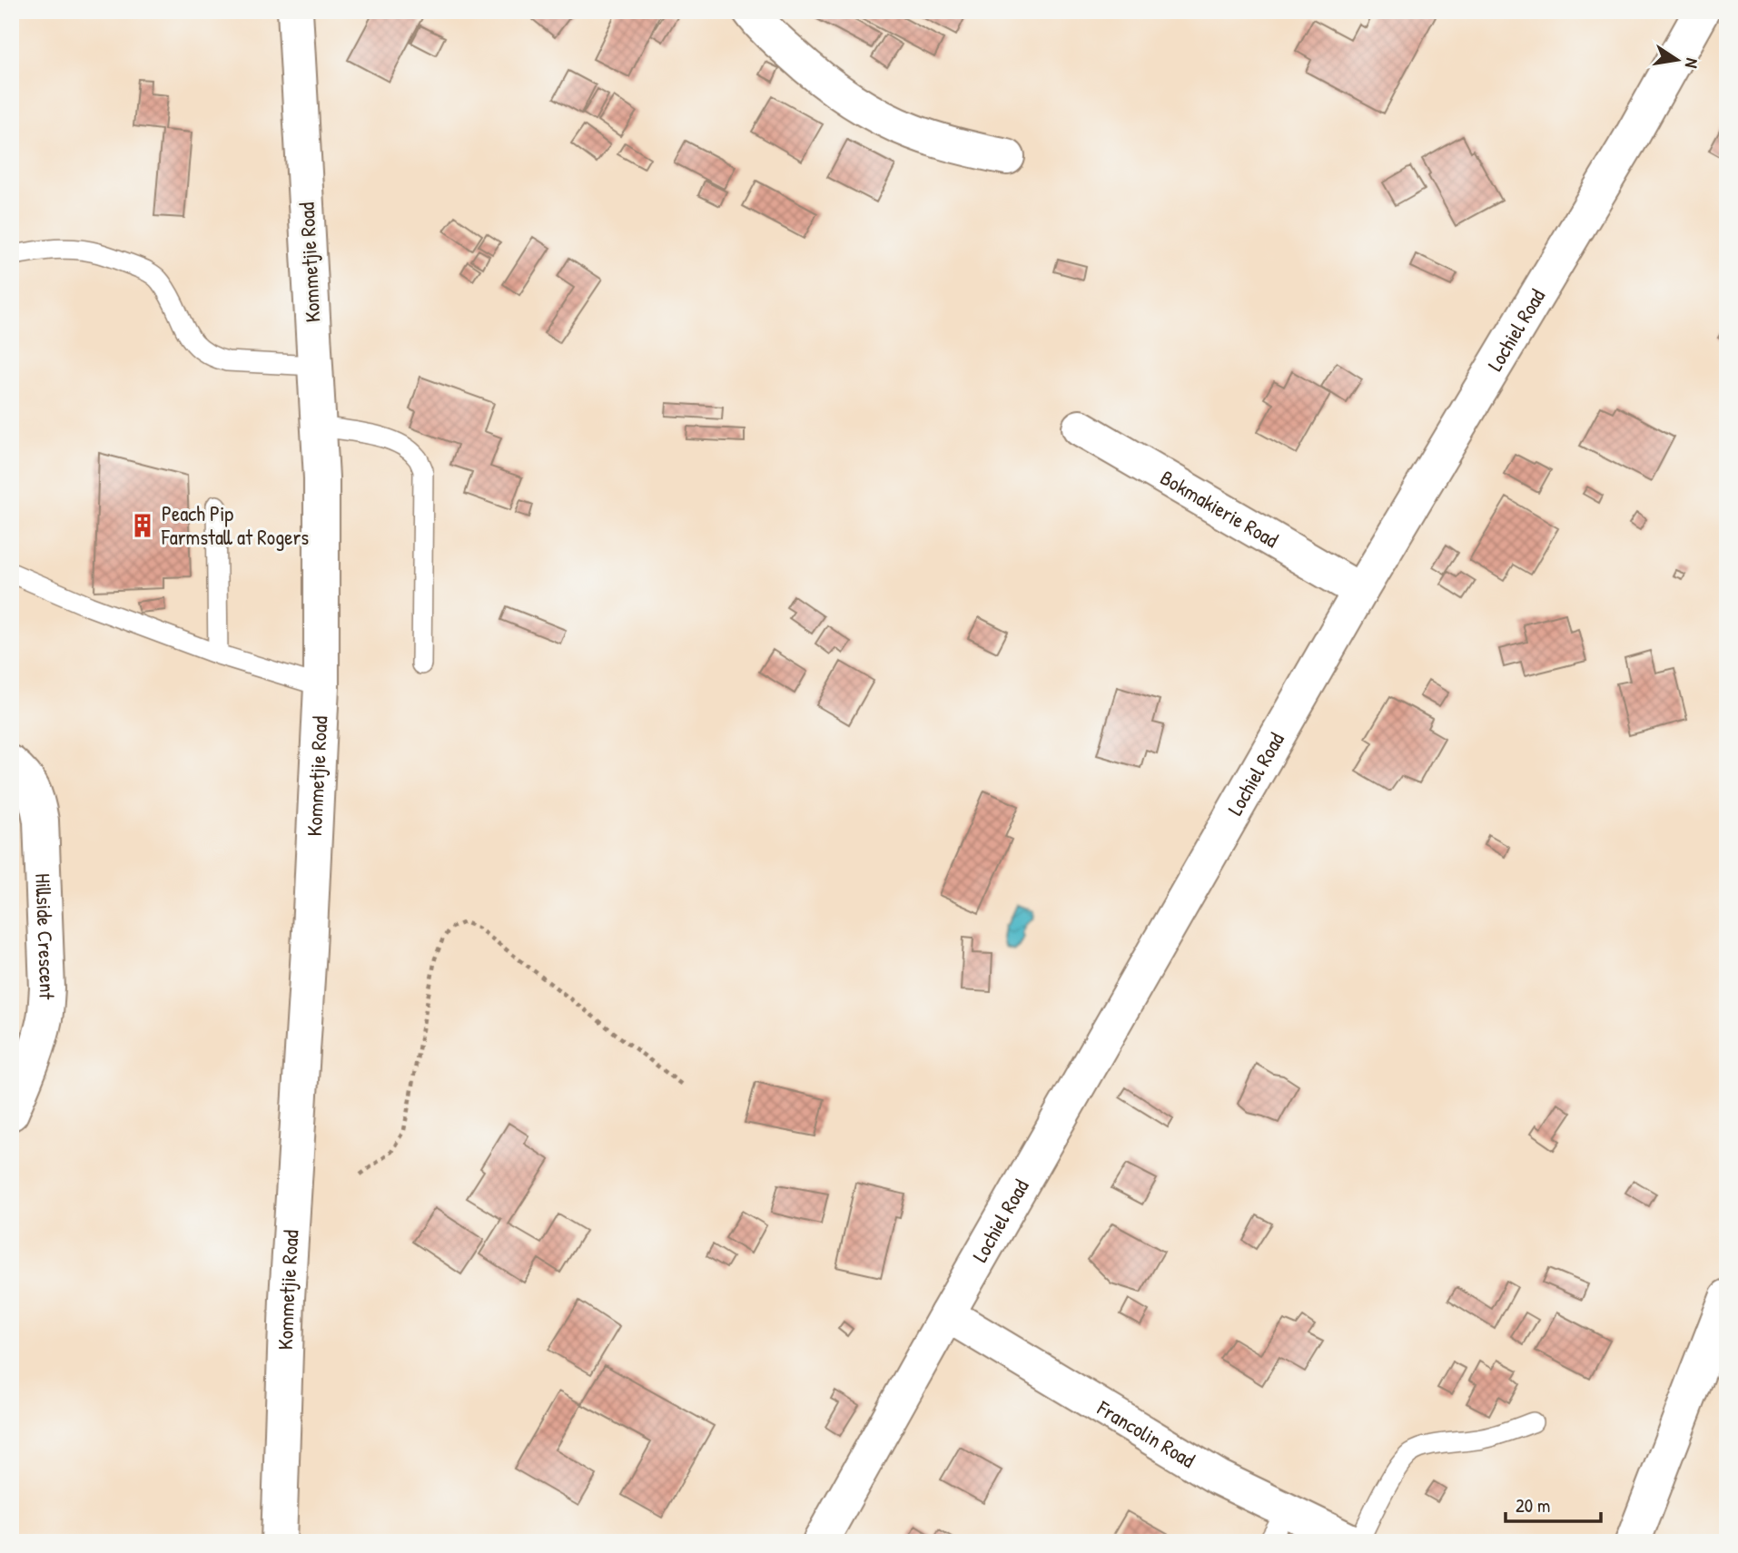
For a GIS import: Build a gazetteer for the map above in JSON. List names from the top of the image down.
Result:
{
  "streets": {
    "street": [
      "Kommetjie Road",
      "Lochiel Road",
      "Bokmakierie Road",
      "Hillside Crescent",
      "Francolin Road"
    ]
  },
  "crossings": [
    ["Lochiel Road", "Bokmakierie Road"],
    ["Lochiel Road", "Francolin Road"]
  ],
  "places": {
    "building": ["Peach Pip Farmstall at Rogers"]
  },
  "scale_bar": "20 m",
  "north": "right"
}
